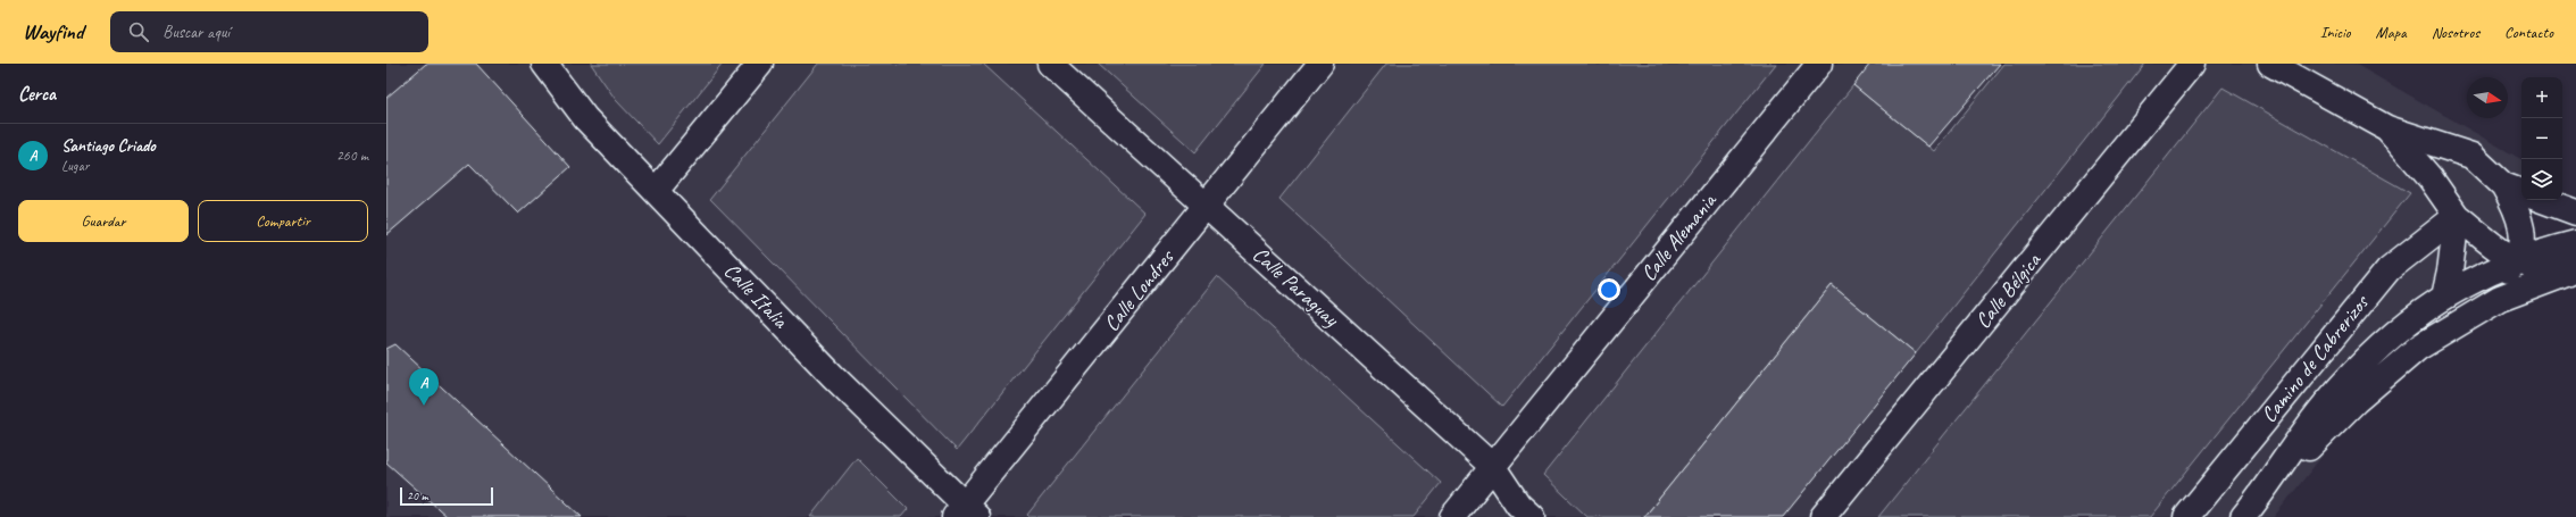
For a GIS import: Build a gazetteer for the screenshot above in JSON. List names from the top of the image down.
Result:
{
  "streets": {
    "street": [
      "Calle Alemania",
      "Calle Paraguay",
      "Calle Londres",
      "Calle Bélgica",
      "Calle Italia",
      "Camino de Cabrerizos"
    ]
  },
  "crossings": [
    ["Calle Alemania", "Calle Paraguay"],
    ["Calle Paraguay", "Calle Londres"],
    ["Calle Londres", "Calle Italia"]
  ],
  "scale_bar": "20 m",
  "north": "right",
  "page": {
    "header": "Wayfind",
    "search": "Buscar aquí",
    "nav": [
      "Inicio",
      "Mapa",
      "Nosotros",
      "Contacto"
    ],
    "heading": "Cerca",
    "map_buttons": ["+", "−"],
    "list": [
      {
        "mark": "A",
        "name": "Santiago Criado",
        "note": "Lugar",
        "value": "260 m"
      }
    ],
    "buttons": ["Guardar", "Compartir"],
    "pins": "A",
    "scale": "20 m"
  }
}
